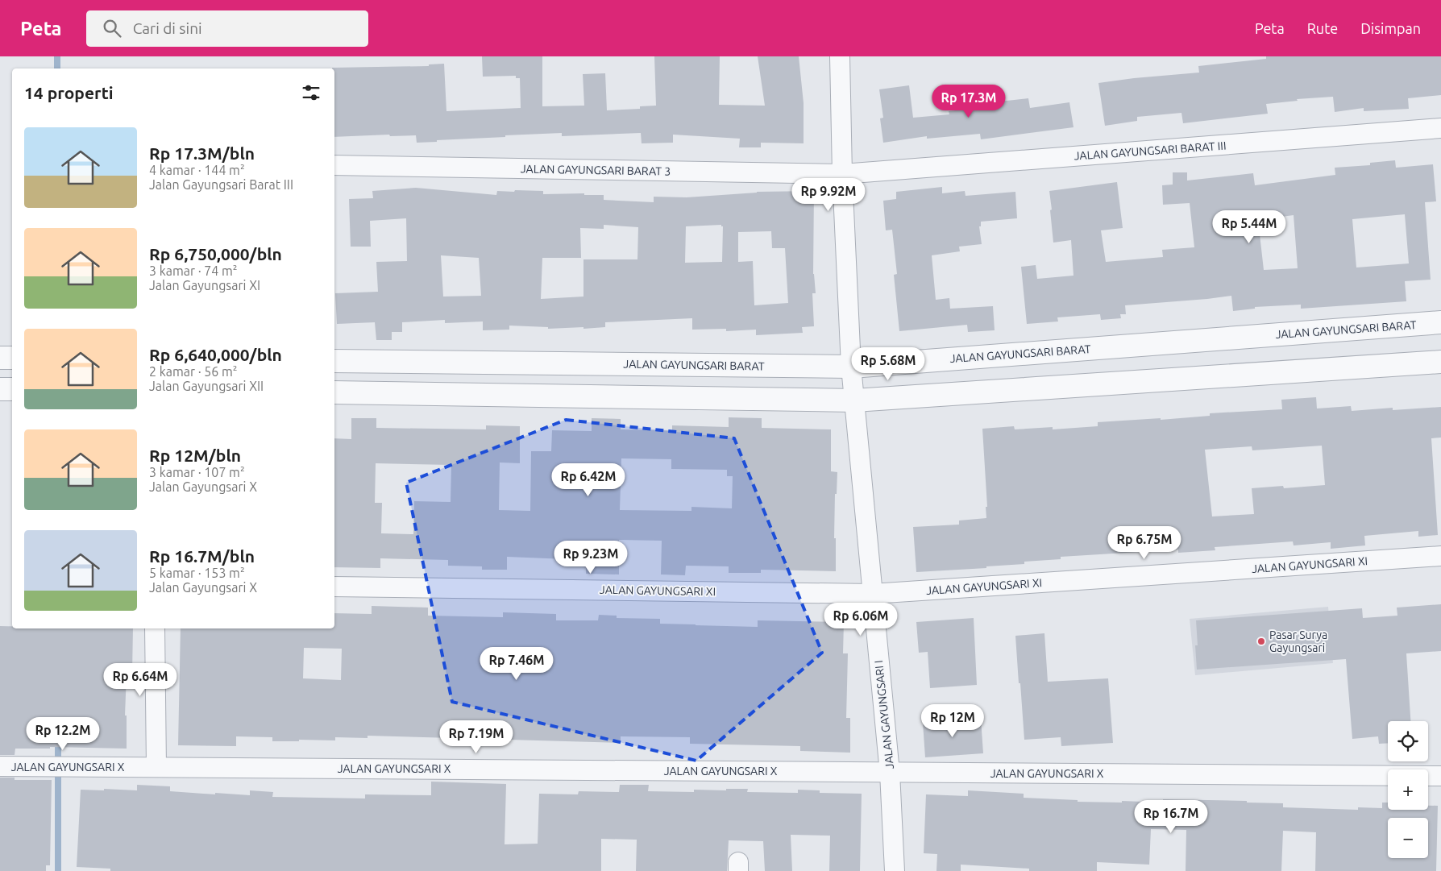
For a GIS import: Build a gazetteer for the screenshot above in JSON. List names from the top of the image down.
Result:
{
  "streets": {
    "street": [
      "JALAN GAYUNGSARI BARAT III",
      "JALAN GAYUNGSARI BARAT 3",
      "JALAN GAYUNGSARI BARAT",
      "JALAN GAYUNGSARI XI",
      "JALAN GAYUNGSARI I",
      "JALAN GAYUNGSARI X"
    ]
  },
  "crossings": [
    ["JALAN GAYUNGSARI BARAT III", "JALAN GAYUNGSARI BARAT 3"],
    ["JALAN GAYUNGSARI BARAT", "JALAN GAYUNGSARI I"],
    ["JALAN GAYUNGSARI XI", "JALAN GAYUNGSARI I"],
    ["JALAN GAYUNGSARI I", "JALAN GAYUNGSARI X"]
  ],
  "places": ["Pasar Surya Gayungsari"],
  "page": {
    "header": "Peta",
    "search": "Cari di sini",
    "nav": ["Peta", "Rute", "Disimpan"],
    "heading": "14 properti",
    "price": [
      "Rp 17.3M",
      "Rp 9.92M",
      "Rp 5.44M",
      "Rp 5.68M",
      "Rp 6.42M",
      "Rp 6.75M",
      "Rp 9.23M",
      "Rp 6.06M",
      "Rp 7.46M",
      "Rp 6.64M",
      "Rp 12M",
      "Rp 12.2M",
      "Rp 7.19M",
      "Rp 16.7M"
    ],
    "list": [
      {
        "name": "Rp 17.3M/bln",
        "note": "4 kamar · 144 m² · Jalan Gayungsari Barat III"
      },
      {
        "name": "Rp 6,750,000/bln",
        "note": "3 kamar · 74 m² · Jalan Gayungsari XI"
      },
      {
        "name": "Rp 6,640,000/bln",
        "note": "2 kamar · 56 m² · Jalan Gayungsari XII"
      },
      {
        "name": "Rp 12M/bln",
        "note": "3 kamar · 107 m² · Jalan Gayungsari X"
      },
      {
        "name": "Rp 16.7M/bln",
        "note": "5 kamar · 153 m² · Jalan Gayungsari X"
      }
    ],
    "map_buttons": ["+", "−"]
  }
}
